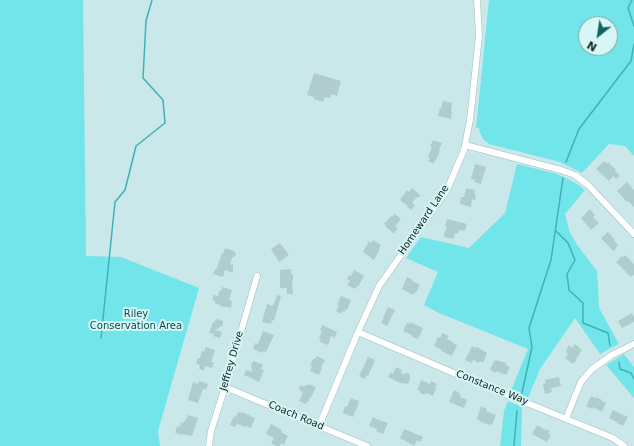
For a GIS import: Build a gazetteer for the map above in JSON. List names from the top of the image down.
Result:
{
  "streets": {
    "street": [
      "Homeward Lane",
      "Jeffrey Drive",
      "Constance Way",
      "Coach Road"
    ]
  },
  "crossings": [
    ["Homeward Lane", "Constance Way"],
    ["Homeward Lane", "Coach Road"],
    ["Jeffrey Drive", "Coach Road"]
  ],
  "parks": ["Riley Conservation Area"],
  "north": "bottom left"
}
